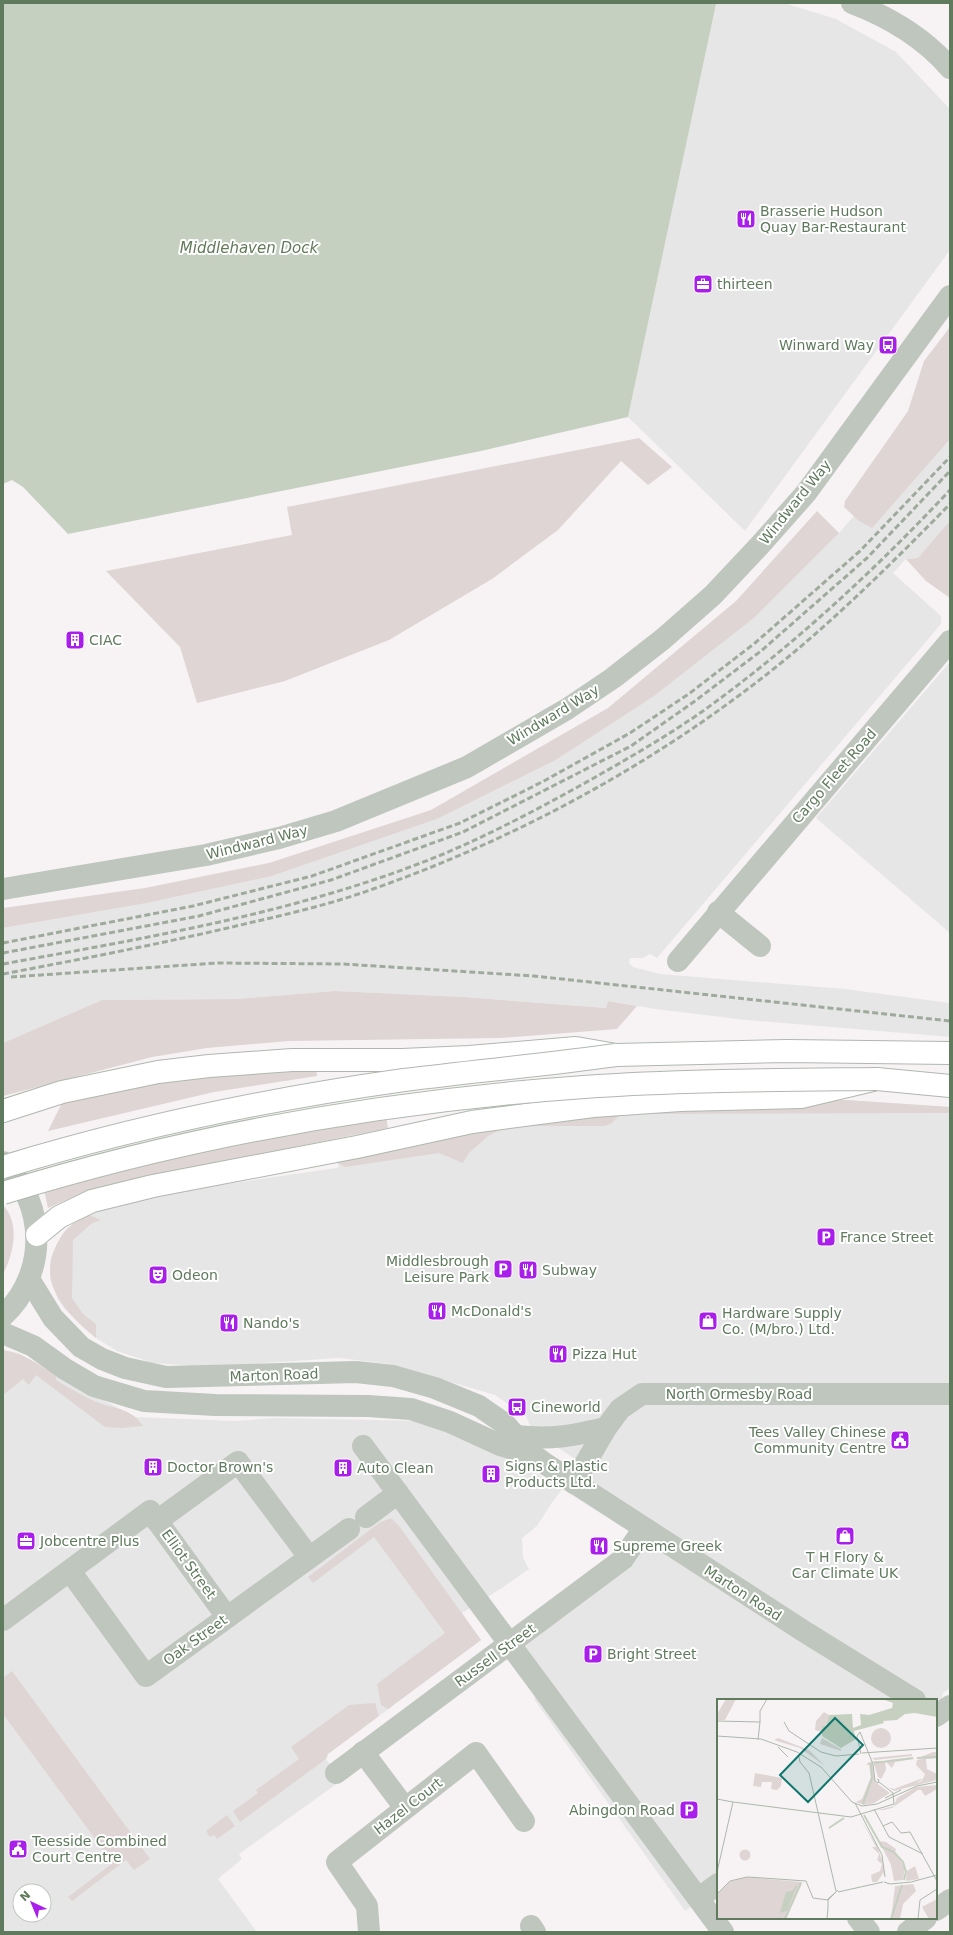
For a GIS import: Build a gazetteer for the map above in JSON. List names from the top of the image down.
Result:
{
  "streets": {
    "street": [
      "Windward Way",
      "Cargo Fleet Road",
      "Marton Road",
      "North Ormesby Road",
      "Elliot Street",
      "Oak Street",
      "Russell Street",
      "Hazel Court"
    ]
  },
  "crossings": [
    ["Marton Road", "North Ormesby Road"],
    ["Marton Road", "Russell Street"],
    ["Elliot Street", "Oak Street"]
  ],
  "water": ["Middlehaven Dock"],
  "places": {
    "restaurant": [
      "Brasserie Hudson Quay Bar-Restaurant",
      "Subway",
      "McDonald's",
      "Nando's",
      "Pizza Hut",
      "Supreme Greek"
    ],
    "office": ["thirteen", "Jobcentre Plus"],
    "bus stop": ["Winward Way", "Cineworld"],
    "building": [
      "CIAC",
      "Doctor Brown's",
      "Auto Clean",
      "Signs & Plastic Products Ltd."
    ],
    "parking": [
      "France Street",
      "Middlesbrough Leisure Park",
      "Bright Street",
      "Abingdon Road"
    ],
    "theatre": ["Odeon"],
    "shop": ["Hardware Supply Co. (M/bro.) Ltd.", "T H Flory & Car Climate UK"],
    "public building": ["Tees Valley Chinese Community Centre", "Teesside Combined Court Centre"]
  },
  "north": "top left"
}
